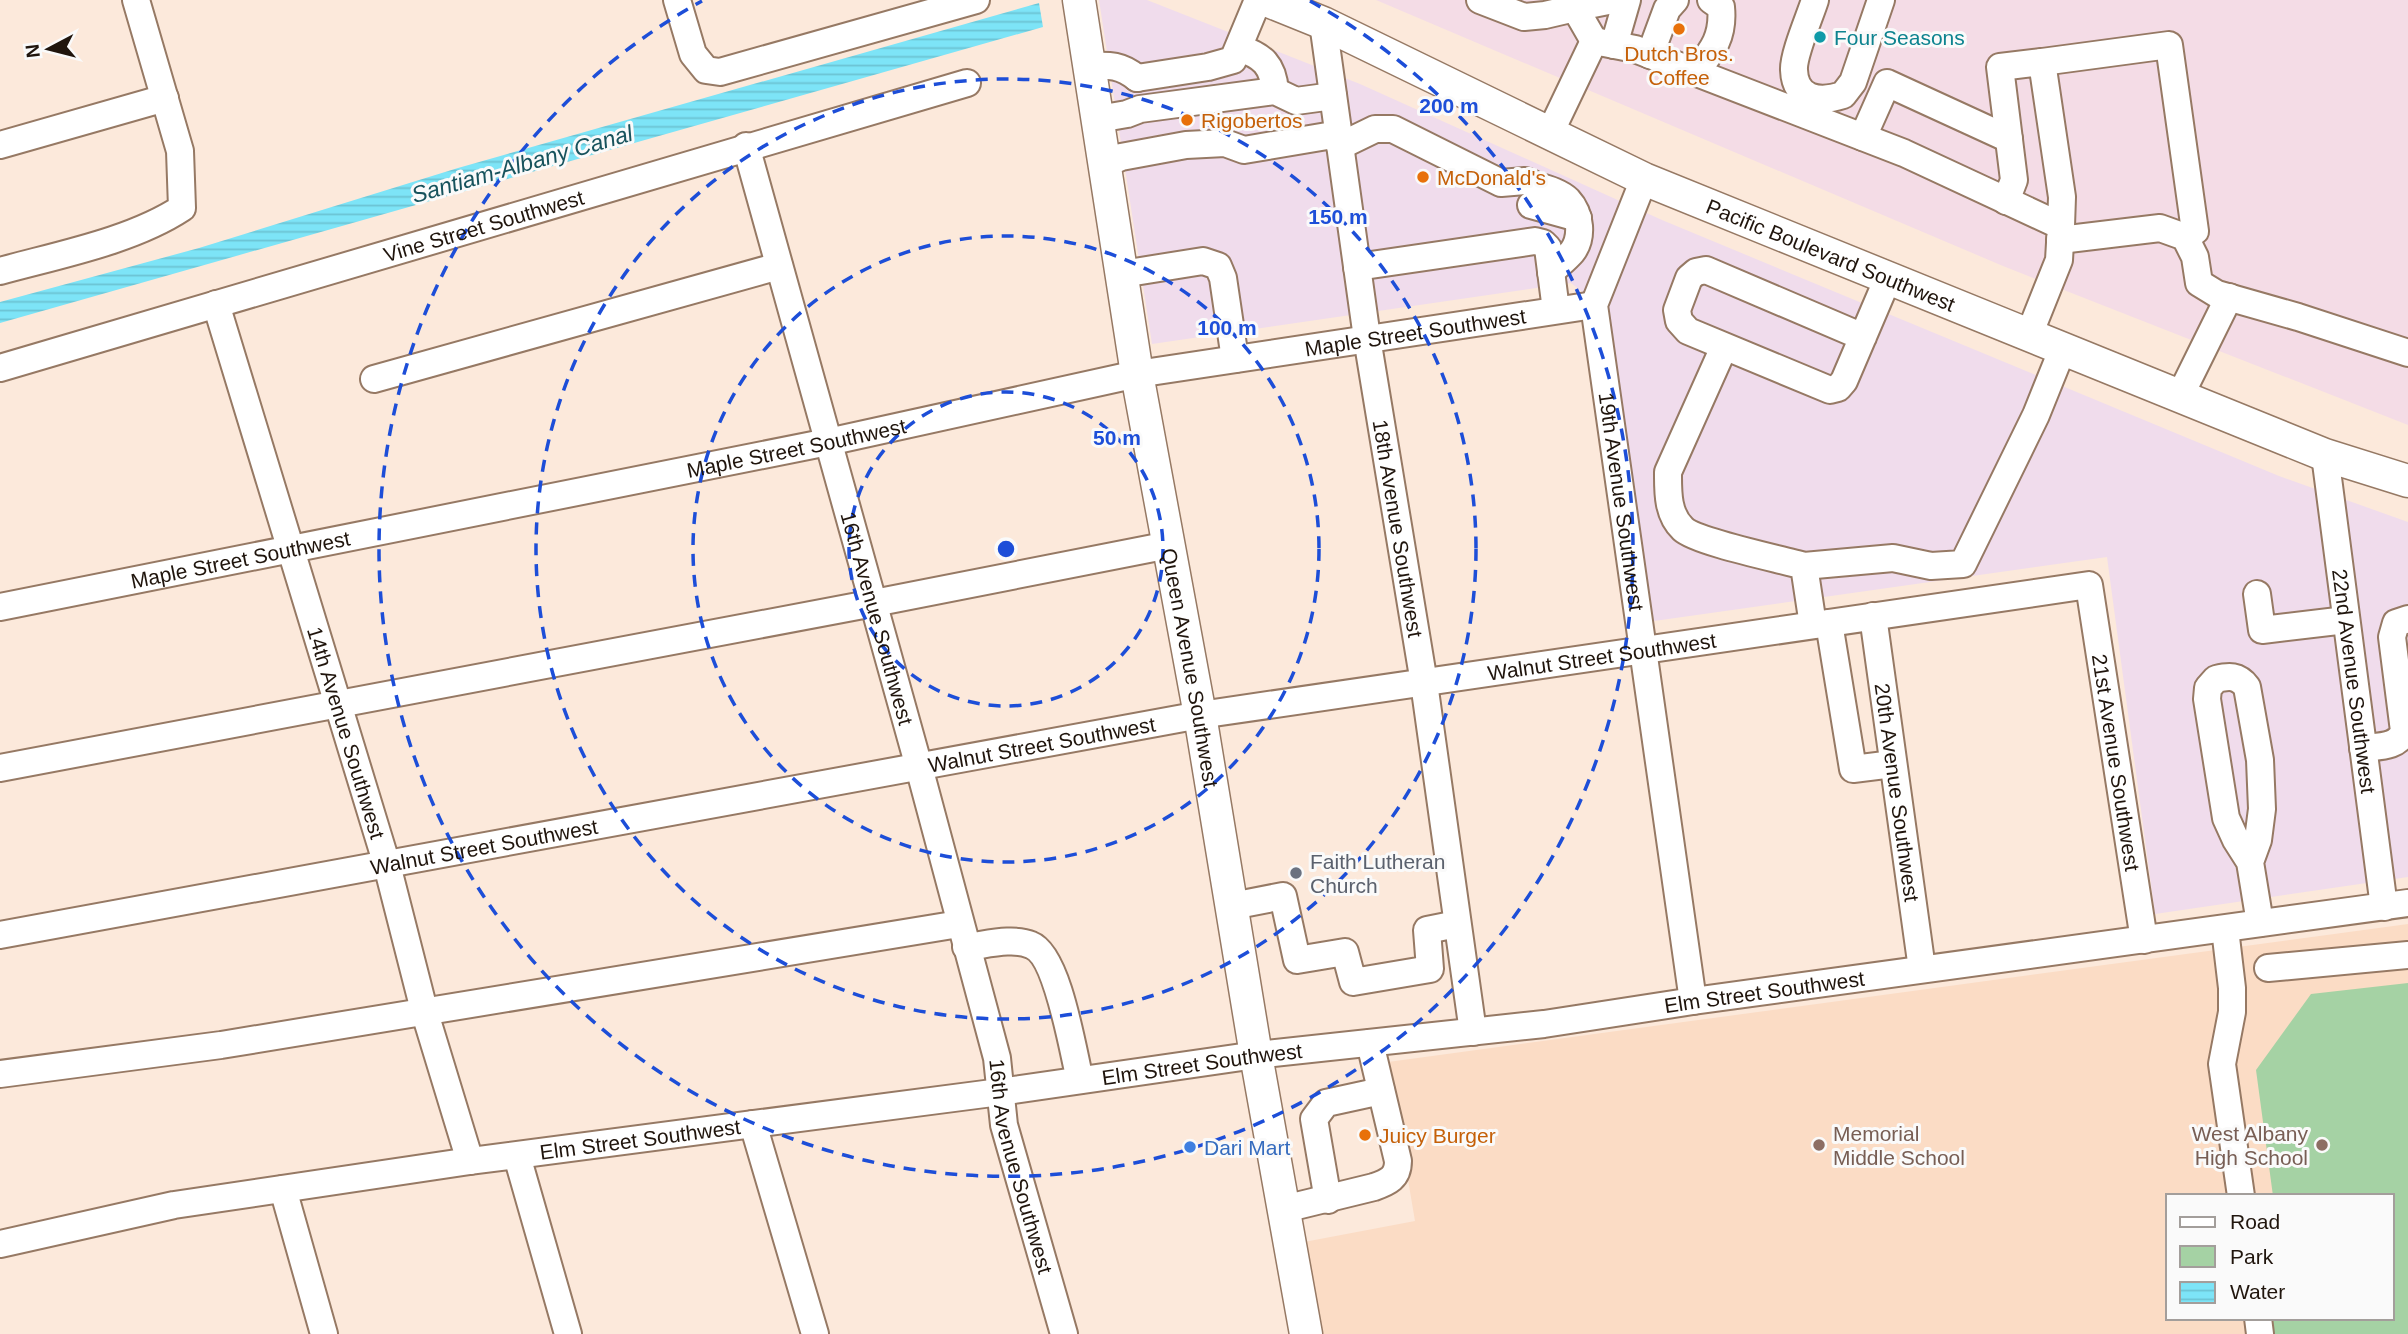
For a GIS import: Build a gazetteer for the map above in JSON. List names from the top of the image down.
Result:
{
  "streets": {
    "main road": ["Pacific Boulevard Southwest", "Queen Avenue Southwest"],
    "street": [
      "Vine Street Southwest",
      "Maple Street Southwest",
      "19th Avenue Southwest",
      "18th Avenue Southwest",
      "16th Avenue Southwest",
      "Walnut Street Southwest",
      "22nd Avenue Southwest",
      "14th Avenue Southwest",
      "21st Avenue Southwest",
      "20th Avenue Southwest",
      "Elm Street Southwest"
    ]
  },
  "crossings": [
    ["Vine Street Southwest", "16th Avenue Southwest"],
    ["Vine Street Southwest", "14th Avenue Southwest"],
    ["Pacific Boulevard Southwest", "19th Avenue Southwest"],
    ["Pacific Boulevard Southwest", "18th Avenue Southwest"],
    ["Pacific Boulevard Southwest", "22nd Avenue Southwest"],
    ["Maple Street Southwest", "19th Avenue Southwest"],
    ["Maple Street Southwest", "18th Avenue Southwest"],
    ["Maple Street Southwest", "16th Avenue Southwest"],
    ["Maple Street Southwest", "Queen Avenue Southwest"],
    ["Maple Street Southwest", "14th Avenue Southwest"],
    ["19th Avenue Southwest", "Walnut Street Southwest"],
    ["19th Avenue Southwest", "Elm Street Southwest"],
    ["18th Avenue Southwest", "Walnut Street Southwest"],
    ["18th Avenue Southwest", "Elm Street Southwest"],
    ["16th Avenue Southwest", "Walnut Street Southwest"],
    ["16th Avenue Southwest", "Elm Street Southwest"],
    ["Walnut Street Southwest", "Queen Avenue Southwest"],
    ["Walnut Street Southwest", "14th Avenue Southwest"],
    ["Walnut Street Southwest", "21st Avenue Southwest"],
    ["Walnut Street Southwest", "20th Avenue Southwest"],
    ["Queen Avenue Southwest", "Elm Street Southwest"],
    ["22nd Avenue Southwest", "Elm Street Southwest"],
    ["14th Avenue Southwest", "Elm Street Southwest"],
    ["21st Avenue Southwest", "Elm Street Southwest"],
    ["20th Avenue Southwest", "Elm Street Southwest"]
  ],
  "water": ["Santiam-Albany Canal"],
  "places": [
    "Dutch Bros. Coffee",
    "Four Seasons",
    "Rigobertos",
    "McDonald's",
    "Faith Lutheran Church",
    "Juicy Burger",
    "Memorial Middle School",
    "West Albany High School",
    "Dari Mart"
  ],
  "legend": ["Road", "Park", "Water"],
  "north": "left",
  "rings": [
    "200 m",
    "150 m",
    "100 m",
    "50 m"
  ]
}
